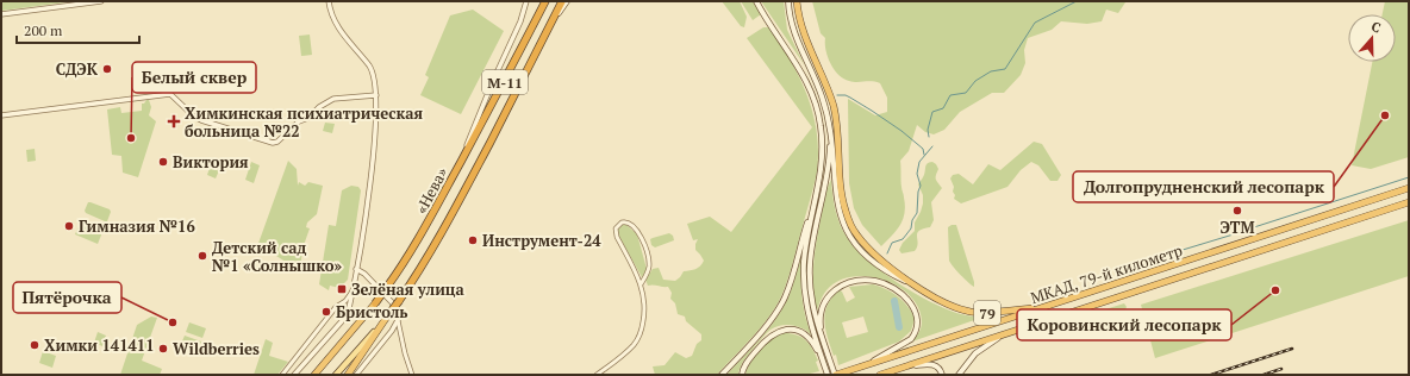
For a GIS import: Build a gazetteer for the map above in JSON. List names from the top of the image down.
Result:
{
  "streets": {
    "highway": [
      "М-11",
      "«Нева»",
      "МКАД, 79-й километр",
      "79"
    ]
  },
  "crossings": [
    ["М-11", "«Нева»"],
    ["МКАД, 79-й километр", "79"]
  ],
  "places": {
    "other": [
      "СДЭК",
      "Долгопрудненский лесопарк",
      "Белый сквер",
      "Виктория",
      "ЭТМ",
      "Гимназия №16",
      "Инструмент-24",
      "Детский сад №1 «Солнышко»",
      "Коровинский лесопарк",
      "Бристоль",
      "Пятёрочка",
      "Химки 141411",
      "Wildberries"
    ],
    "health": ["Химкинская психиатрическая больница №22"],
    "transit": ["Зелёная улица"]
  },
  "scale_bar": "200 m",
  "north": "top"
}
